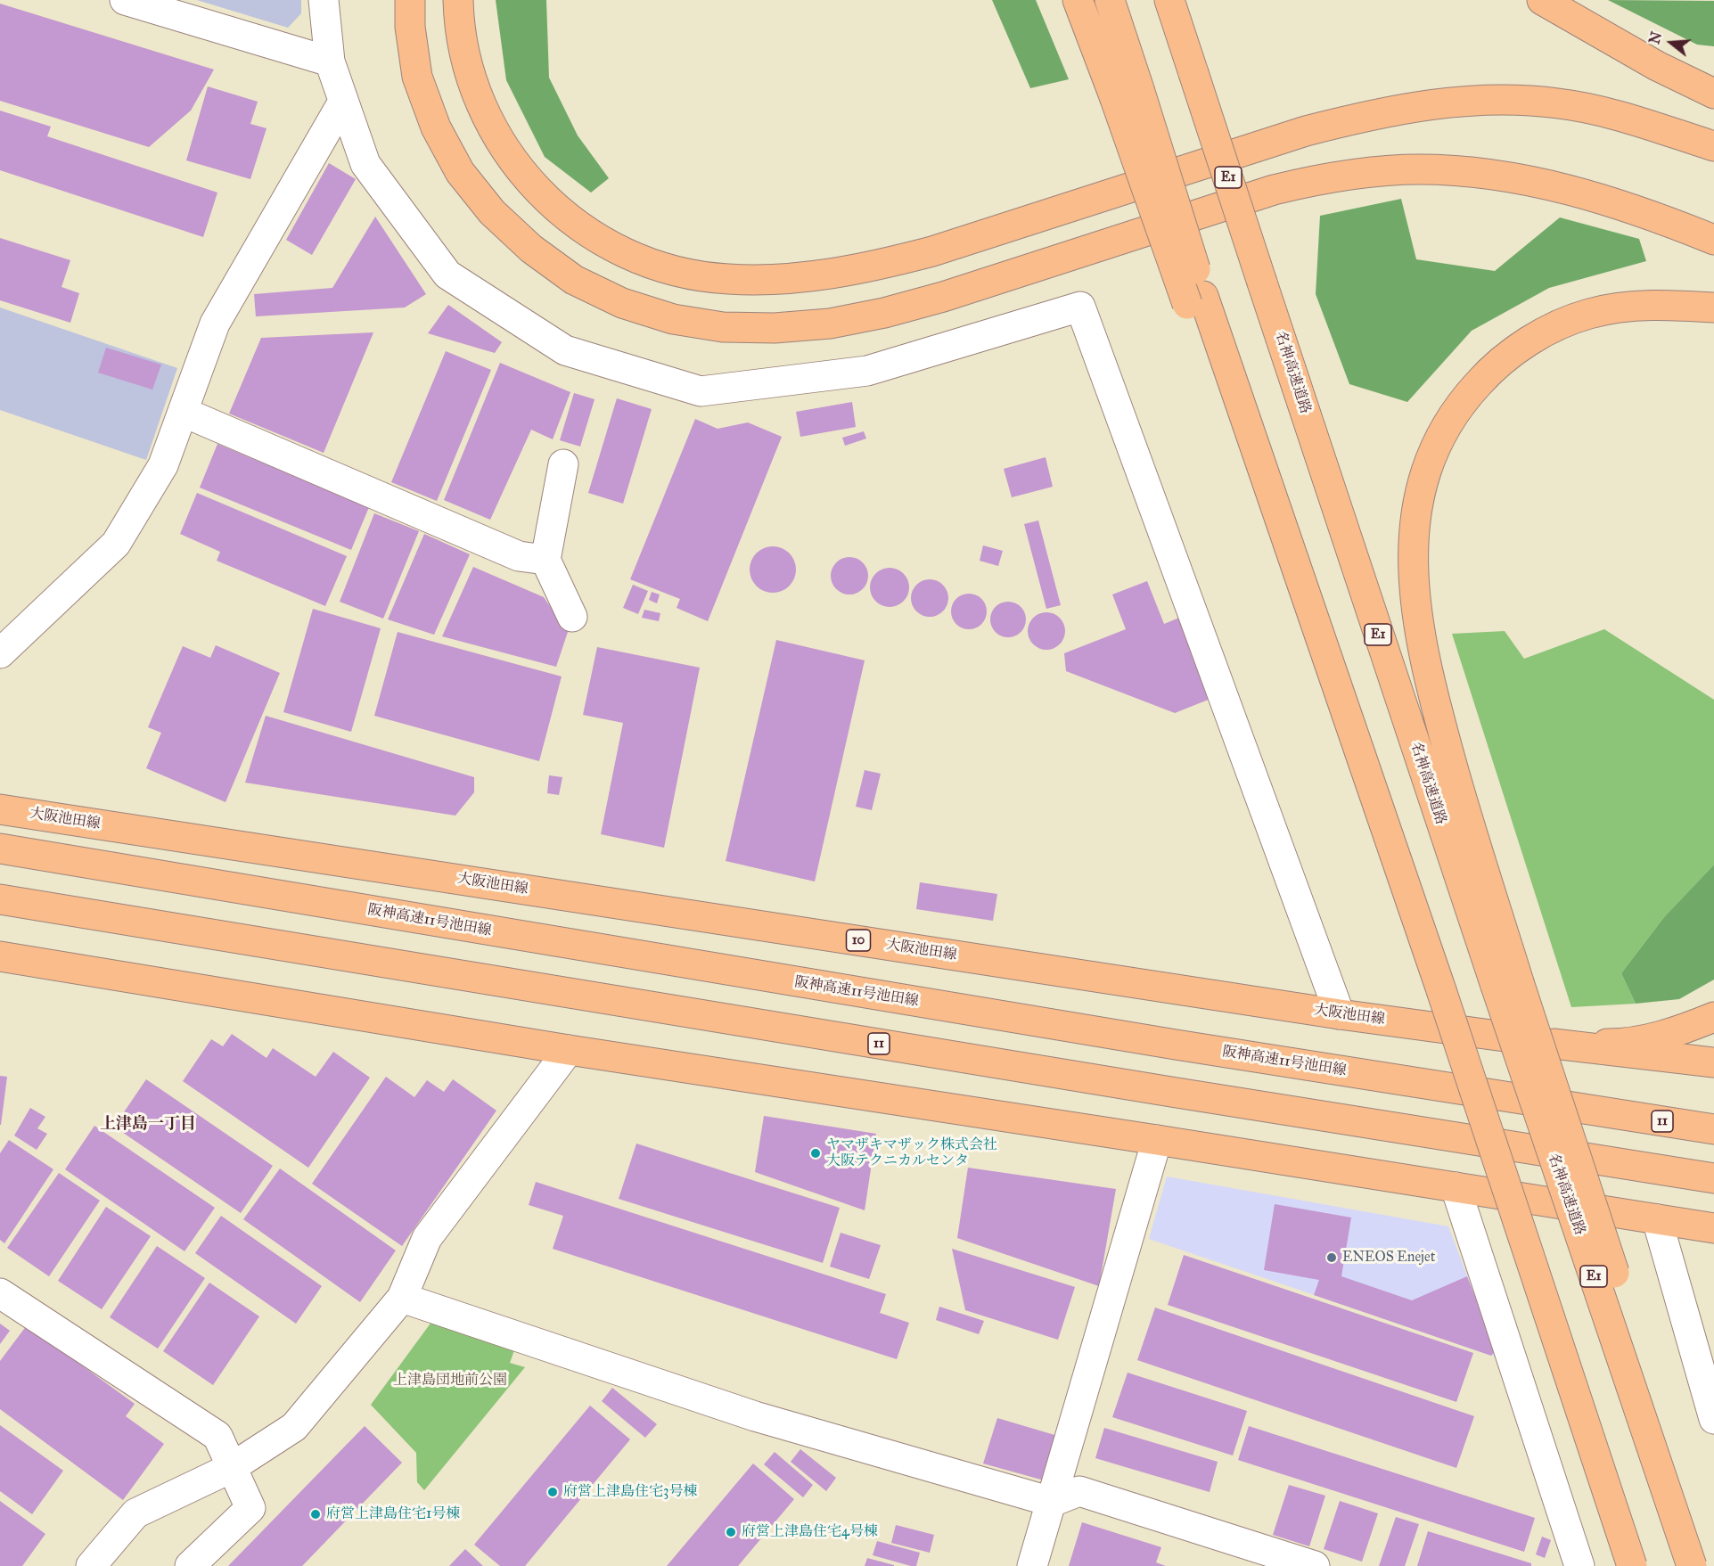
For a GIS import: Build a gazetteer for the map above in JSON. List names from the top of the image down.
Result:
{
  "streets": {
    "main road": [
      "E1",
      "名神高速道路",
      "大阪池田線",
      "阪神高速11号池田線",
      "10",
      "11"
    ]
  },
  "districts": ["上津島一丁目"],
  "parks": ["上津島団地前公園"],
  "places": [
    "ヤマザキマザック株式会社 大阪テクニカルセンタ",
    "ENEOS Enejet",
    "府営上津島住宅3号棟",
    "府営上津島住宅1号棟",
    "府営上津島住宅4号棟"
  ],
  "north": "left"
}
